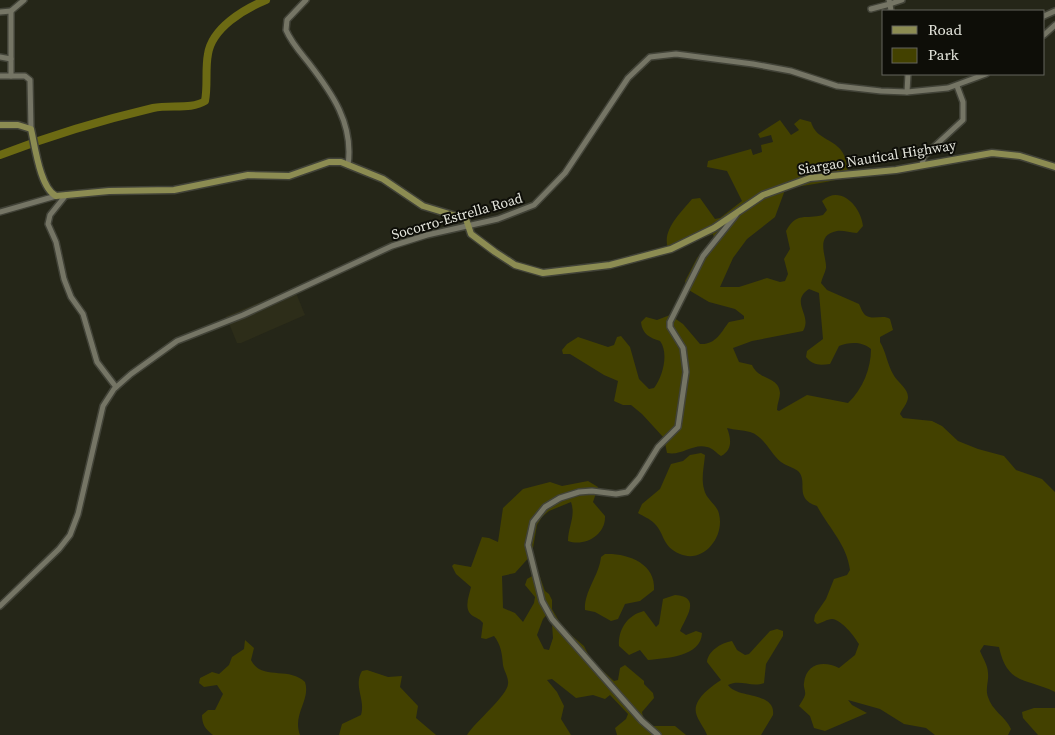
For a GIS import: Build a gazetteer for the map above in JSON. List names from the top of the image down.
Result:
{
  "streets": {
    "main road": ["Siargao Nautical Highway"],
    "street": ["Socorro-Estrella Road"]
  },
  "crossings": [
    ["Siargao Nautical Highway", "Socorro-Estrella Road"]
  ],
  "legend": ["Road", "Park"]
}
